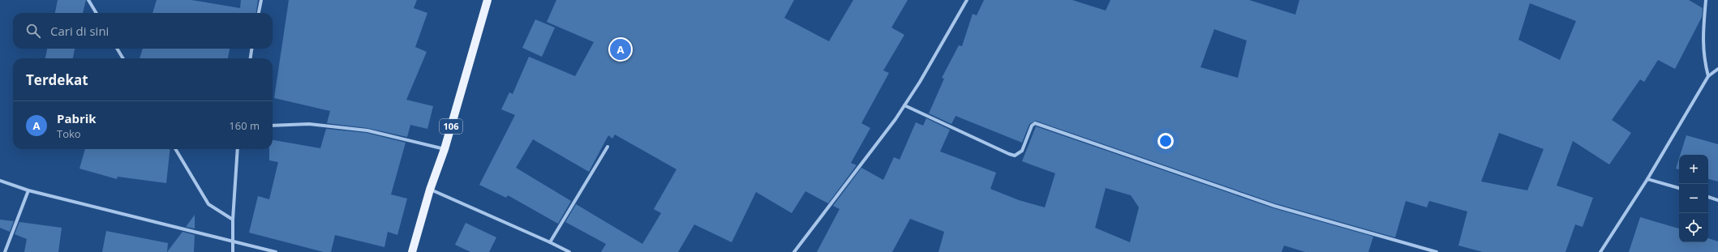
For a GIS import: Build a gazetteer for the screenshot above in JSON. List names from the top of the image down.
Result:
{
  "streets": {
    "main road": ["106"]
  },
  "page": {
    "search": "Cari di sini",
    "pins": "A",
    "heading": "Terdekat",
    "list": [
      {
        "mark": "A",
        "name": "Pabrik",
        "note": "Toko",
        "value": "160 m"
      }
    ],
    "map_buttons": ["+", "−"]
  }
}
